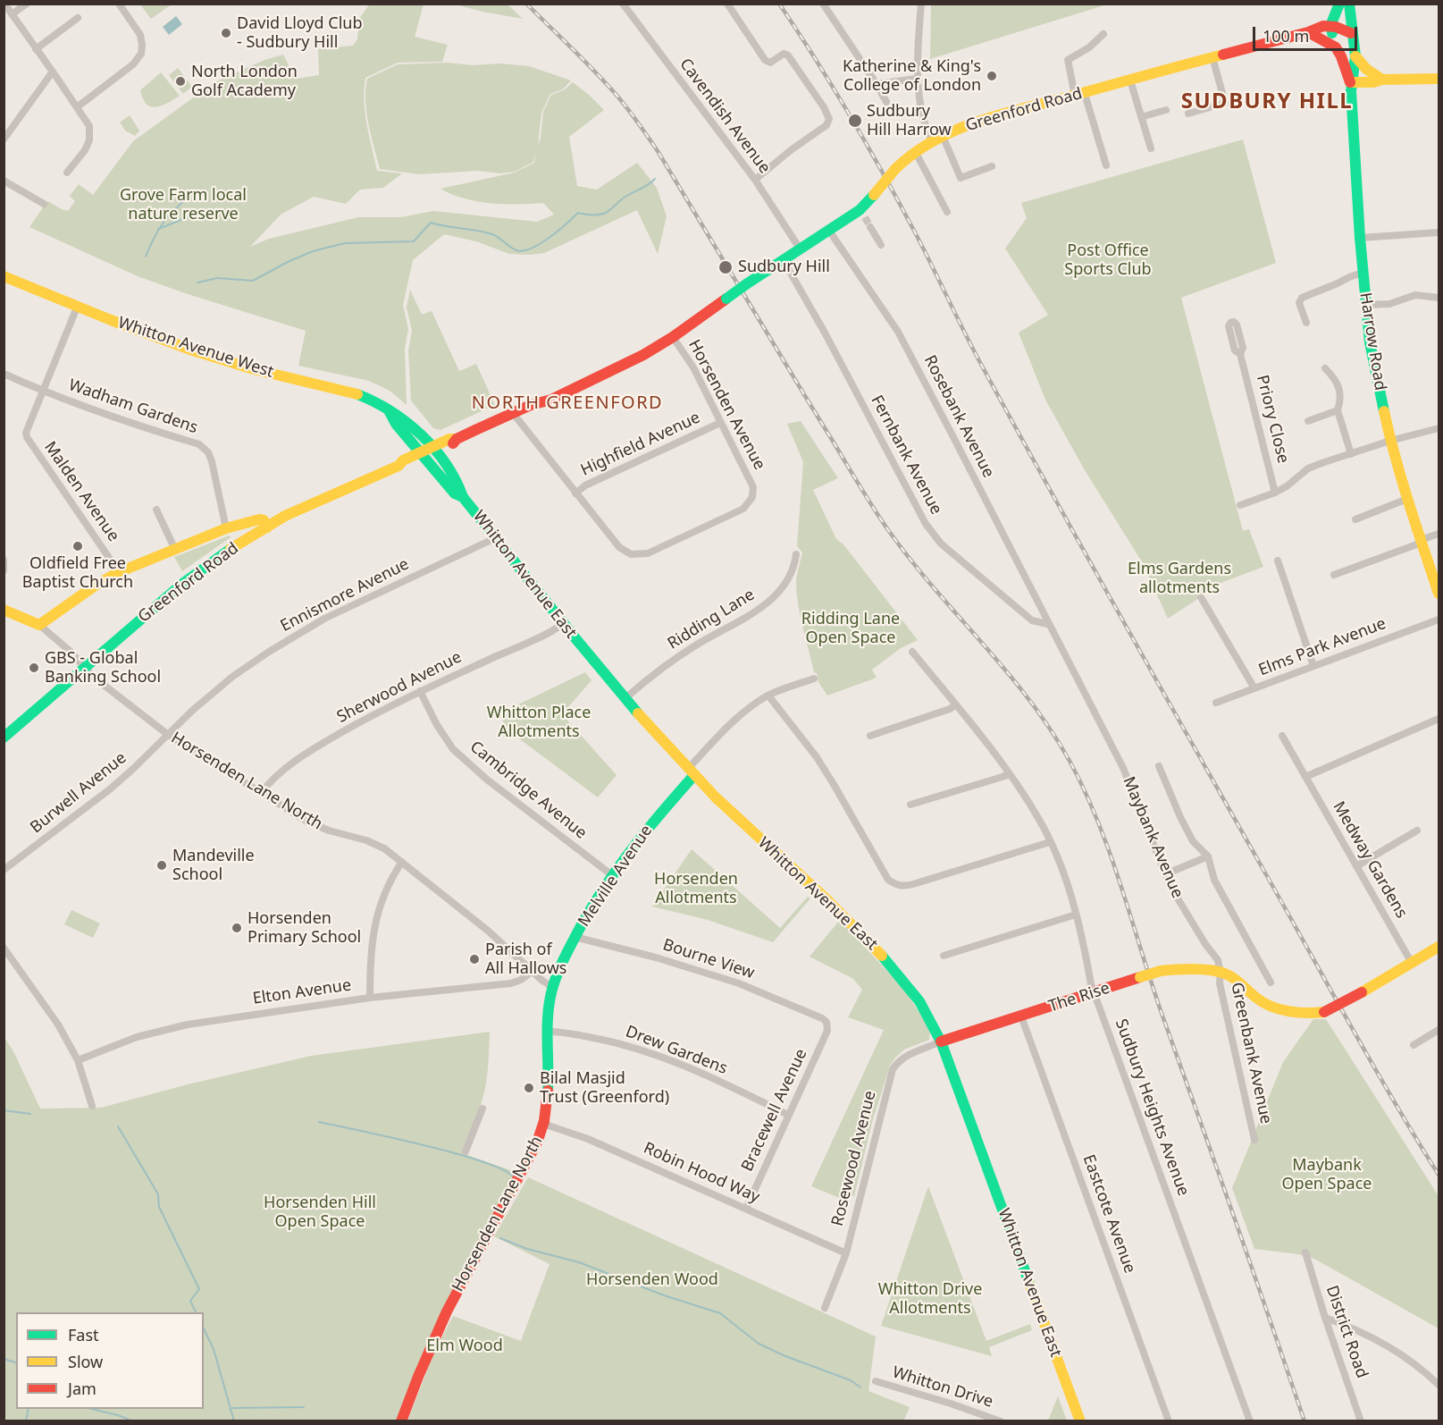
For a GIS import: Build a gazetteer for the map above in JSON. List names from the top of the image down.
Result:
{
  "streets": {
    "main road": [
      "Greenford Road",
      "Harrow Road",
      "Whitton Avenue West",
      "Whitton Avenue East",
      "Horsenden Lane North",
      "Melville Avenue",
      "The Rise"
    ],
    "street": [
      "Cavendish Avenue",
      "Horsenden Avenue",
      "Wadham Gardens",
      "Rosebank Avenue",
      "Priory Close",
      "Highfield Avenue",
      "Fernbank Avenue",
      "Malden Avenue",
      "Ennismore Avenue",
      "Ridding Lane",
      "Elms Park Avenue",
      "Sherwood Avenue",
      "Cambridge Avenue",
      "Burwell Avenue",
      "Maybank Avenue",
      "Medway Gardens",
      "Bourne View",
      "Elton Avenue",
      "Drew Gardens",
      "Greenbank Avenue",
      "Sudbury Heights Avenue",
      "Bracewell Avenue",
      "Rosewood Avenue",
      "Robin Hood Way",
      "Eastcote Avenue",
      "District Road",
      "Whitton Drive"
    ]
  },
  "crossings": [
    ["Greenford Road", "Cavendish Avenue"],
    ["Greenford Road", "Harrow Road"],
    ["Greenford Road", "Whitton Avenue West"],
    ["Greenford Road", "Horsenden Avenue"],
    ["Greenford Road", "Rosebank Avenue"],
    ["Greenford Road", "Fernbank Avenue"],
    ["Greenford Road", "Whitton Avenue East"],
    ["Greenford Road", "Horsenden Lane North"],
    ["Whitton Avenue West", "Malden Avenue"],
    ["Whitton Avenue West", "Whitton Avenue East"],
    ["Horsenden Avenue", "Highfield Avenue"],
    ["Wadham Gardens", "Malden Avenue"],
    ["Rosebank Avenue", "Fernbank Avenue"],
    ["Rosebank Avenue", "Maybank Avenue"],
    ["Fernbank Avenue", "Maybank Avenue"],
    ["Whitton Avenue East", "Ennismore Avenue"],
    ["Whitton Avenue East", "Ridding Lane"],
    ["Whitton Avenue East", "Sherwood Avenue"],
    ["Whitton Avenue East", "Melville Avenue"],
    ["Whitton Avenue East", "The Rise"],
    ["Whitton Avenue East", "Rosewood Avenue"],
    ["Ennismore Avenue", "Horsenden Lane North"],
    ["Ennismore Avenue", "Burwell Avenue"],
    ["Sherwood Avenue", "Horsenden Lane North"],
    ["Sherwood Avenue", "Cambridge Avenue"],
    ["Horsenden Lane North", "Burwell Avenue"],
    ["Horsenden Lane North", "Melville Avenue"],
    ["Horsenden Lane North", "Elton Avenue"],
    ["Horsenden Lane North", "Drew Gardens"],
    ["Horsenden Lane North", "Robin Hood Way"],
    ["Cambridge Avenue", "Melville Avenue"],
    ["Maybank Avenue", "The Rise"],
    ["Maybank Avenue", "Greenbank Avenue"],
    ["Melville Avenue", "Bourne View"],
    ["Bourne View", "Bracewell Avenue"],
    ["The Rise", "Greenbank Avenue"],
    ["The Rise", "Sudbury Heights Avenue"],
    ["The Rise", "Rosewood Avenue"],
    ["The Rise", "Eastcote Avenue"],
    ["Drew Gardens", "Bracewell Avenue"],
    ["Bracewell Avenue", "Robin Hood Way"],
    ["Rosewood Avenue", "Robin Hood Way"]
  ],
  "districts": ["SUDBURY HILL", "NORTH GREENFORD"],
  "parks": [
    "Grove Farm local nature reserve",
    "Post Office Sports Club",
    "Elms Gardens allotments",
    "Ridding Lane Open Space",
    "Whitton Place Allotments",
    "Horsenden Allotments",
    "Maybank Open Space",
    "Horsenden Hill Open Space",
    "Horsenden Wood",
    "Whitton Drive Allotments",
    "Elm Wood"
  ],
  "places": [
    "David Lloyd Club - Sudbury Hill",
    "Katherine & King's College of London",
    "North London Golf Academy",
    "Sudbury Hill Harrow",
    "Sudbury Hill",
    "Oldfield Free Baptist Church",
    "GBS - Global Banking School",
    "Mandeville School",
    "Horsenden Primary School",
    "Parish of All Hallows",
    "Bilal Masjid Trust (Greenford)"
  ],
  "legend": ["Fast", "Slow", "Jam"],
  "scale_bar": "100 m"
}
